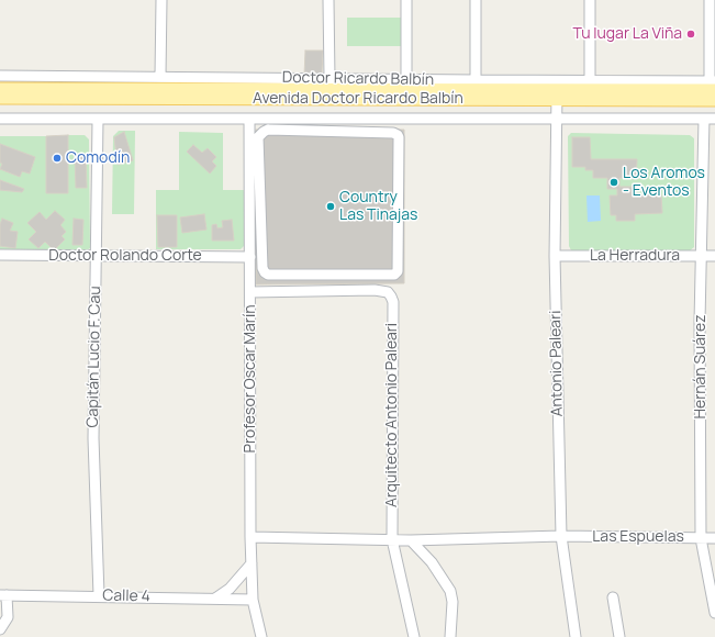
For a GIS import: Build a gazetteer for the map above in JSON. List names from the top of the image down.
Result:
{
  "streets": {
    "main road": ["Avenida Doctor Ricardo Balbín"],
    "street": [
      "Doctor Ricardo Balbín",
      "Doctor Rolando Corte",
      "La Herradura",
      "Capitán Lucio F. Cau",
      "Antonio Paleari",
      "Hernán Suárez",
      "Profesor Oscar Marín",
      "Arquitecto Antonio Paleari",
      "Las Espuelas",
      "Calle 4"
    ]
  },
  "crossings": [
    ["Doctor Ricardo Balbín", "Avenida Doctor Ricardo Balbín"],
    ["Avenida Doctor Ricardo Balbín", "Antonio Paleari"],
    ["Doctor Rolando Corte", "Capitán Lucio F. Cau"],
    ["Doctor Rolando Corte", "Profesor Oscar Marín"],
    ["La Herradura", "Antonio Paleari"],
    ["La Herradura", "Hernán Suárez"],
    ["Capitán Lucio F. Cau", "Calle 4"],
    ["Antonio Paleari", "Las Espuelas"],
    ["Hernán Suárez", "Las Espuelas"],
    ["Profesor Oscar Marín", "Arquitecto Antonio Paleari"],
    ["Profesor Oscar Marín", "Las Espuelas"],
    ["Profesor Oscar Marín", "Calle 4"],
    ["Arquitecto Antonio Paleari", "Las Espuelas"]
  ],
  "places": [
    "Tu lugar La Viña",
    "Comodín",
    "Los Aromos - Eventos",
    "Country Las Tinajas"
  ]
}
